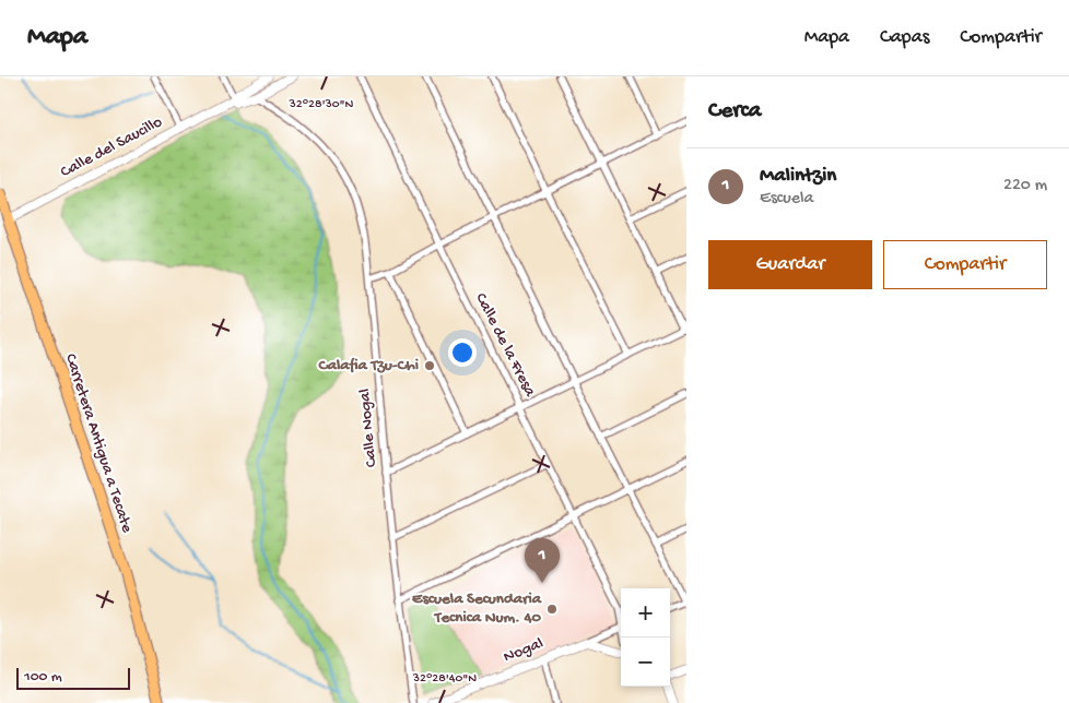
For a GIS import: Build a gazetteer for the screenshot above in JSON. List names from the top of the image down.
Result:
{
  "streets": {
    "main road": ["Carretera Antigua a Tecate"],
    "street": [
      "Calle del Saucillo",
      "Calle de la Fresa",
      "Calle Nogal",
      "Nogal"
    ]
  },
  "crossings": [
    ["Calle del Saucillo", "Calle Nogal"],
    ["Calle del Saucillo", "Carretera Antigua a Tecate"]
  ],
  "places": ["Calafia Tzu-Chi", "Escuela Secundaria Tecnica Num. 40"],
  "scale_bar": "100 m",
  "page": {
    "header": "Mapa",
    "nav": ["Mapa", "Capas", "Compartir"],
    "heading": "Cerca",
    "list": [
      {
        "mark": "1",
        "name": "Malintzin",
        "note": "Escuela",
        "value": "220 m"
      }
    ],
    "buttons": ["Guardar", "Compartir"],
    "pins": "1",
    "map_buttons": ["+", "−"],
    "scale": "100 m"
  },
  "coordinates": ["32°28'30\"N", "32°28'40\"N"]
}
